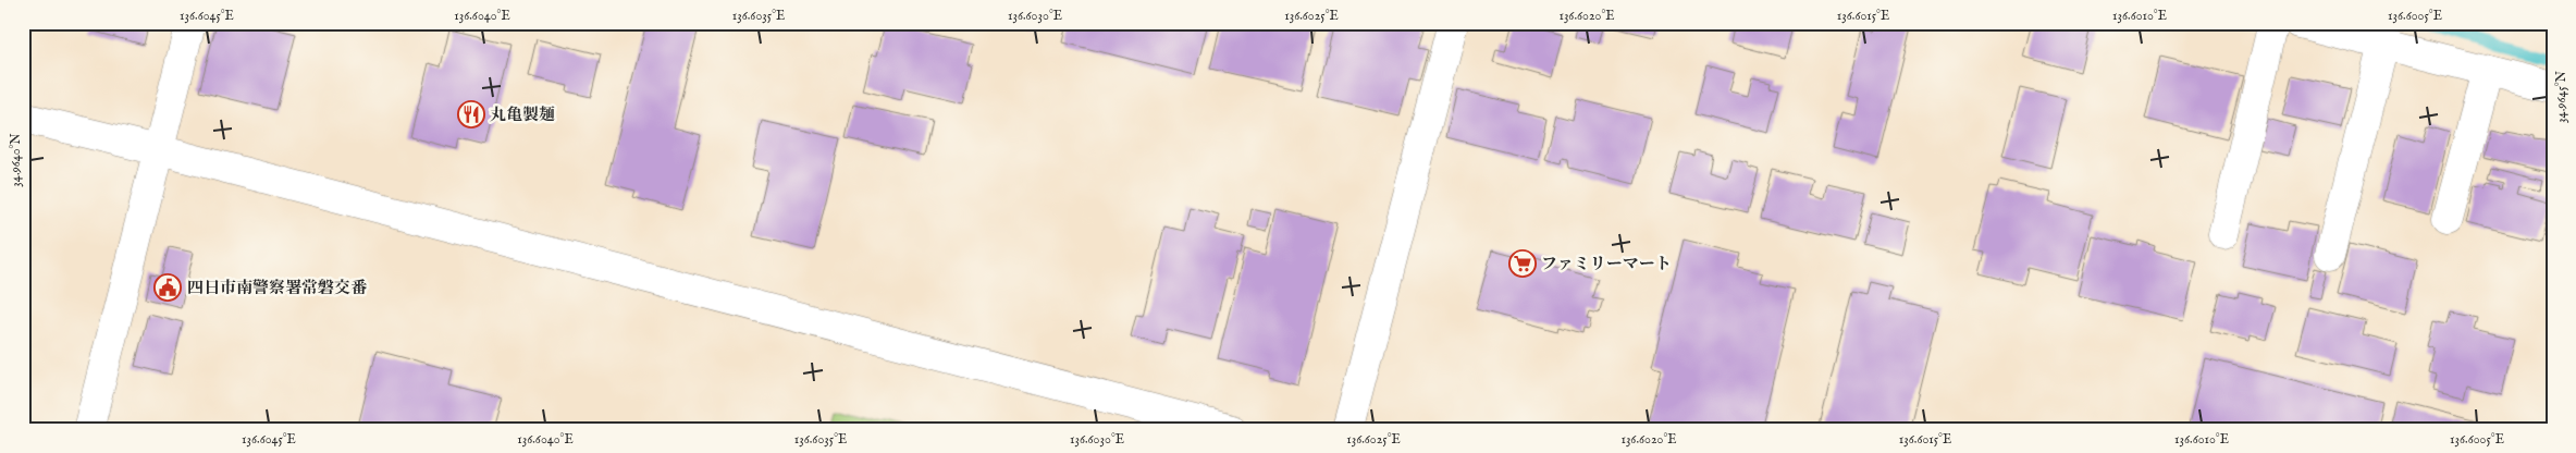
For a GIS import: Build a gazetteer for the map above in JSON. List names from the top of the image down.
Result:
{
  "places": {
    "restaurant": ["丸亀製麺"],
    "supermarket": ["ファミリーマート"],
    "public building": ["四日市南警察署常磐交番"]
  },
  "coordinates": [
    "136.6045°E",
    "136.6040°E",
    "136.6035°E",
    "136.6030°E",
    "136.6025°E",
    "136.6020°E",
    "136.6015°E",
    "136.6010°E",
    "136.6005°E",
    "34.9645°N",
    "34.9640°N"
  ]
}
